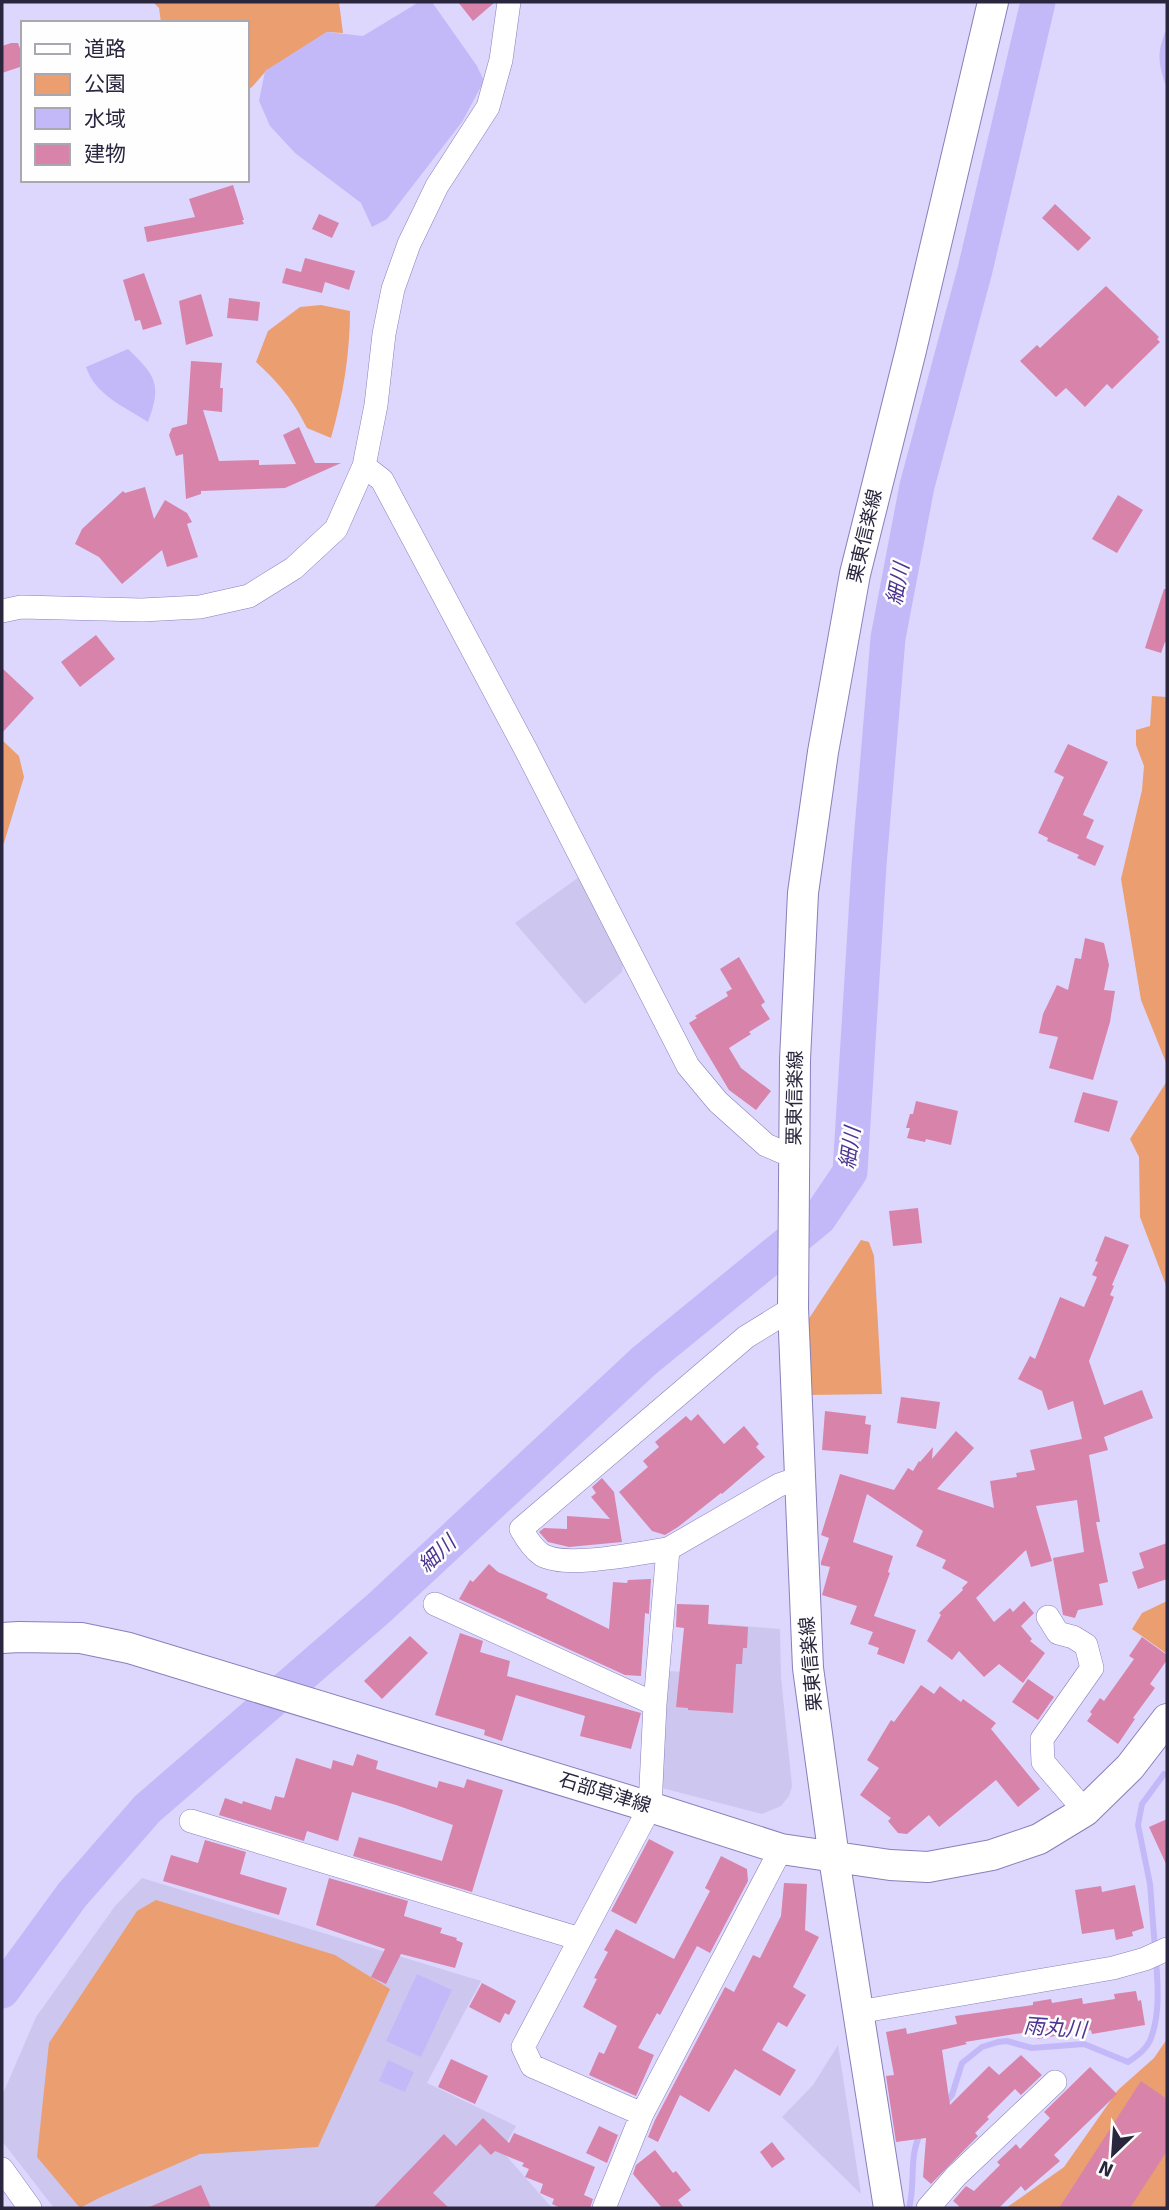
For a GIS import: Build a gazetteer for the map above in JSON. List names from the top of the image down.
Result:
{
  "streets": {
    "main road": ["栗東信楽線", "石部草津線"]
  },
  "crossings": [
    ["栗東信楽線", "石部草津線"]
  ],
  "water": ["細川", "雨丸川"],
  "legend": [
    "道路",
    "公園",
    "水域",
    "建物"
  ],
  "north": "bottom left"
}
